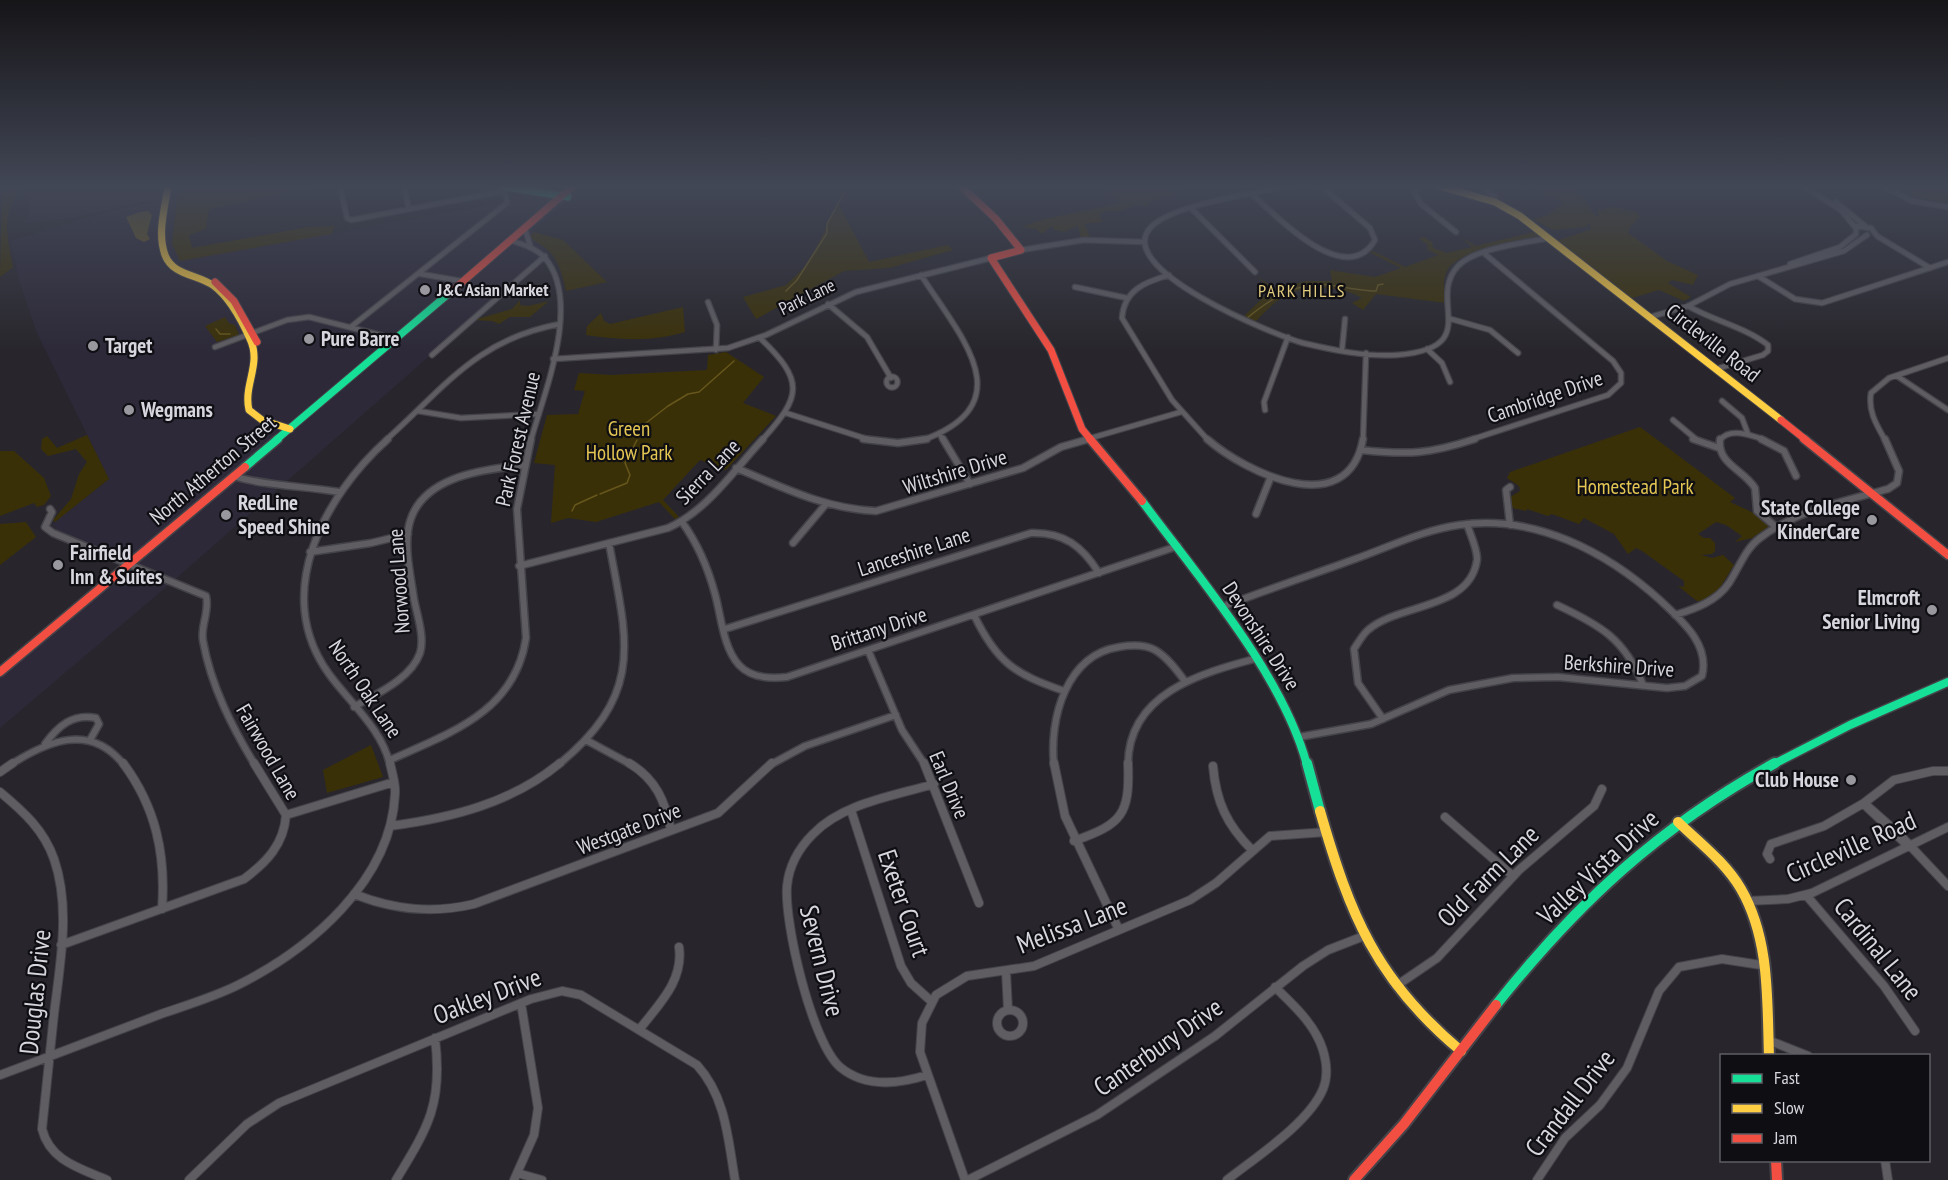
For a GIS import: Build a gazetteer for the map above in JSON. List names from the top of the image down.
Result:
{
  "streets": {
    "street": [
      "Park Lane",
      "Circleville Road",
      "Cambridge Drive",
      "Park Forest Avenue",
      "North Atherton Street",
      "Sierra Lane",
      "Wiltshire Drive",
      "Lanceshire Lane",
      "Norwood Lane",
      "Brittany Drive",
      "Devonshire Drive",
      "Berkshire Drive",
      "North Oak Lane",
      "Fairwood Lane",
      "Earl Drive",
      "Westgate Drive",
      "Valley Vista Drive",
      "Old Farm Lane",
      "Exeter Court",
      "Melissa Lane",
      "Cardinal Lane",
      "Severn Drive",
      "Douglas Drive",
      "Oakley Drive",
      "Canterbury Drive",
      "Crandall Drive"
    ]
  },
  "crossings": [
    ["Park Lane", "Park Forest Avenue"],
    ["Park Lane", "Devonshire Drive"],
    ["Circleville Road", "Cardinal Lane"],
    ["Park Forest Avenue", "Sierra Lane"],
    ["Park Forest Avenue", "Norwood Lane"],
    ["Park Forest Avenue", "North Oak Lane"],
    ["North Atherton Street", "Fairwood Lane"],
    ["Sierra Lane", "Wiltshire Drive"],
    ["Sierra Lane", "Brittany Drive"],
    ["Wiltshire Drive", "Devonshire Drive"],
    ["Lanceshire Lane", "Brittany Drive"],
    ["Norwood Lane", "North Oak Lane"],
    ["Brittany Drive", "Devonshire Drive"],
    ["Brittany Drive", "Earl Drive"],
    ["Devonshire Drive", "Berkshire Drive"],
    ["Devonshire Drive", "Valley Vista Drive"],
    ["Devonshire Drive", "Old Farm Lane"],
    ["Devonshire Drive", "Melissa Lane"],
    ["Devonshire Drive", "Canterbury Drive"],
    ["North Oak Lane", "Westgate Drive"],
    ["North Oak Lane", "Douglas Drive"],
    ["Fairwood Lane", "Douglas Drive"],
    ["Earl Drive", "Westgate Drive"],
    ["Earl Drive", "Severn Drive"],
    ["Exeter Court", "Melissa Lane"],
    ["Exeter Court", "Severn Drive"]
  ],
  "districts": ["PARK HILLS"],
  "parks": ["Green Hollow Park", "Homestead Park"],
  "places": [
    "J&C Asian Market",
    "Pure Barre",
    "Target",
    "Wegmans",
    "RedLine Speed Shine",
    "State College KinderCare",
    "Fairfield Inn & Suites",
    "Elmcroft Senior Living",
    "Club House"
  ],
  "legend": ["Fast", "Slow", "Jam"]
}
